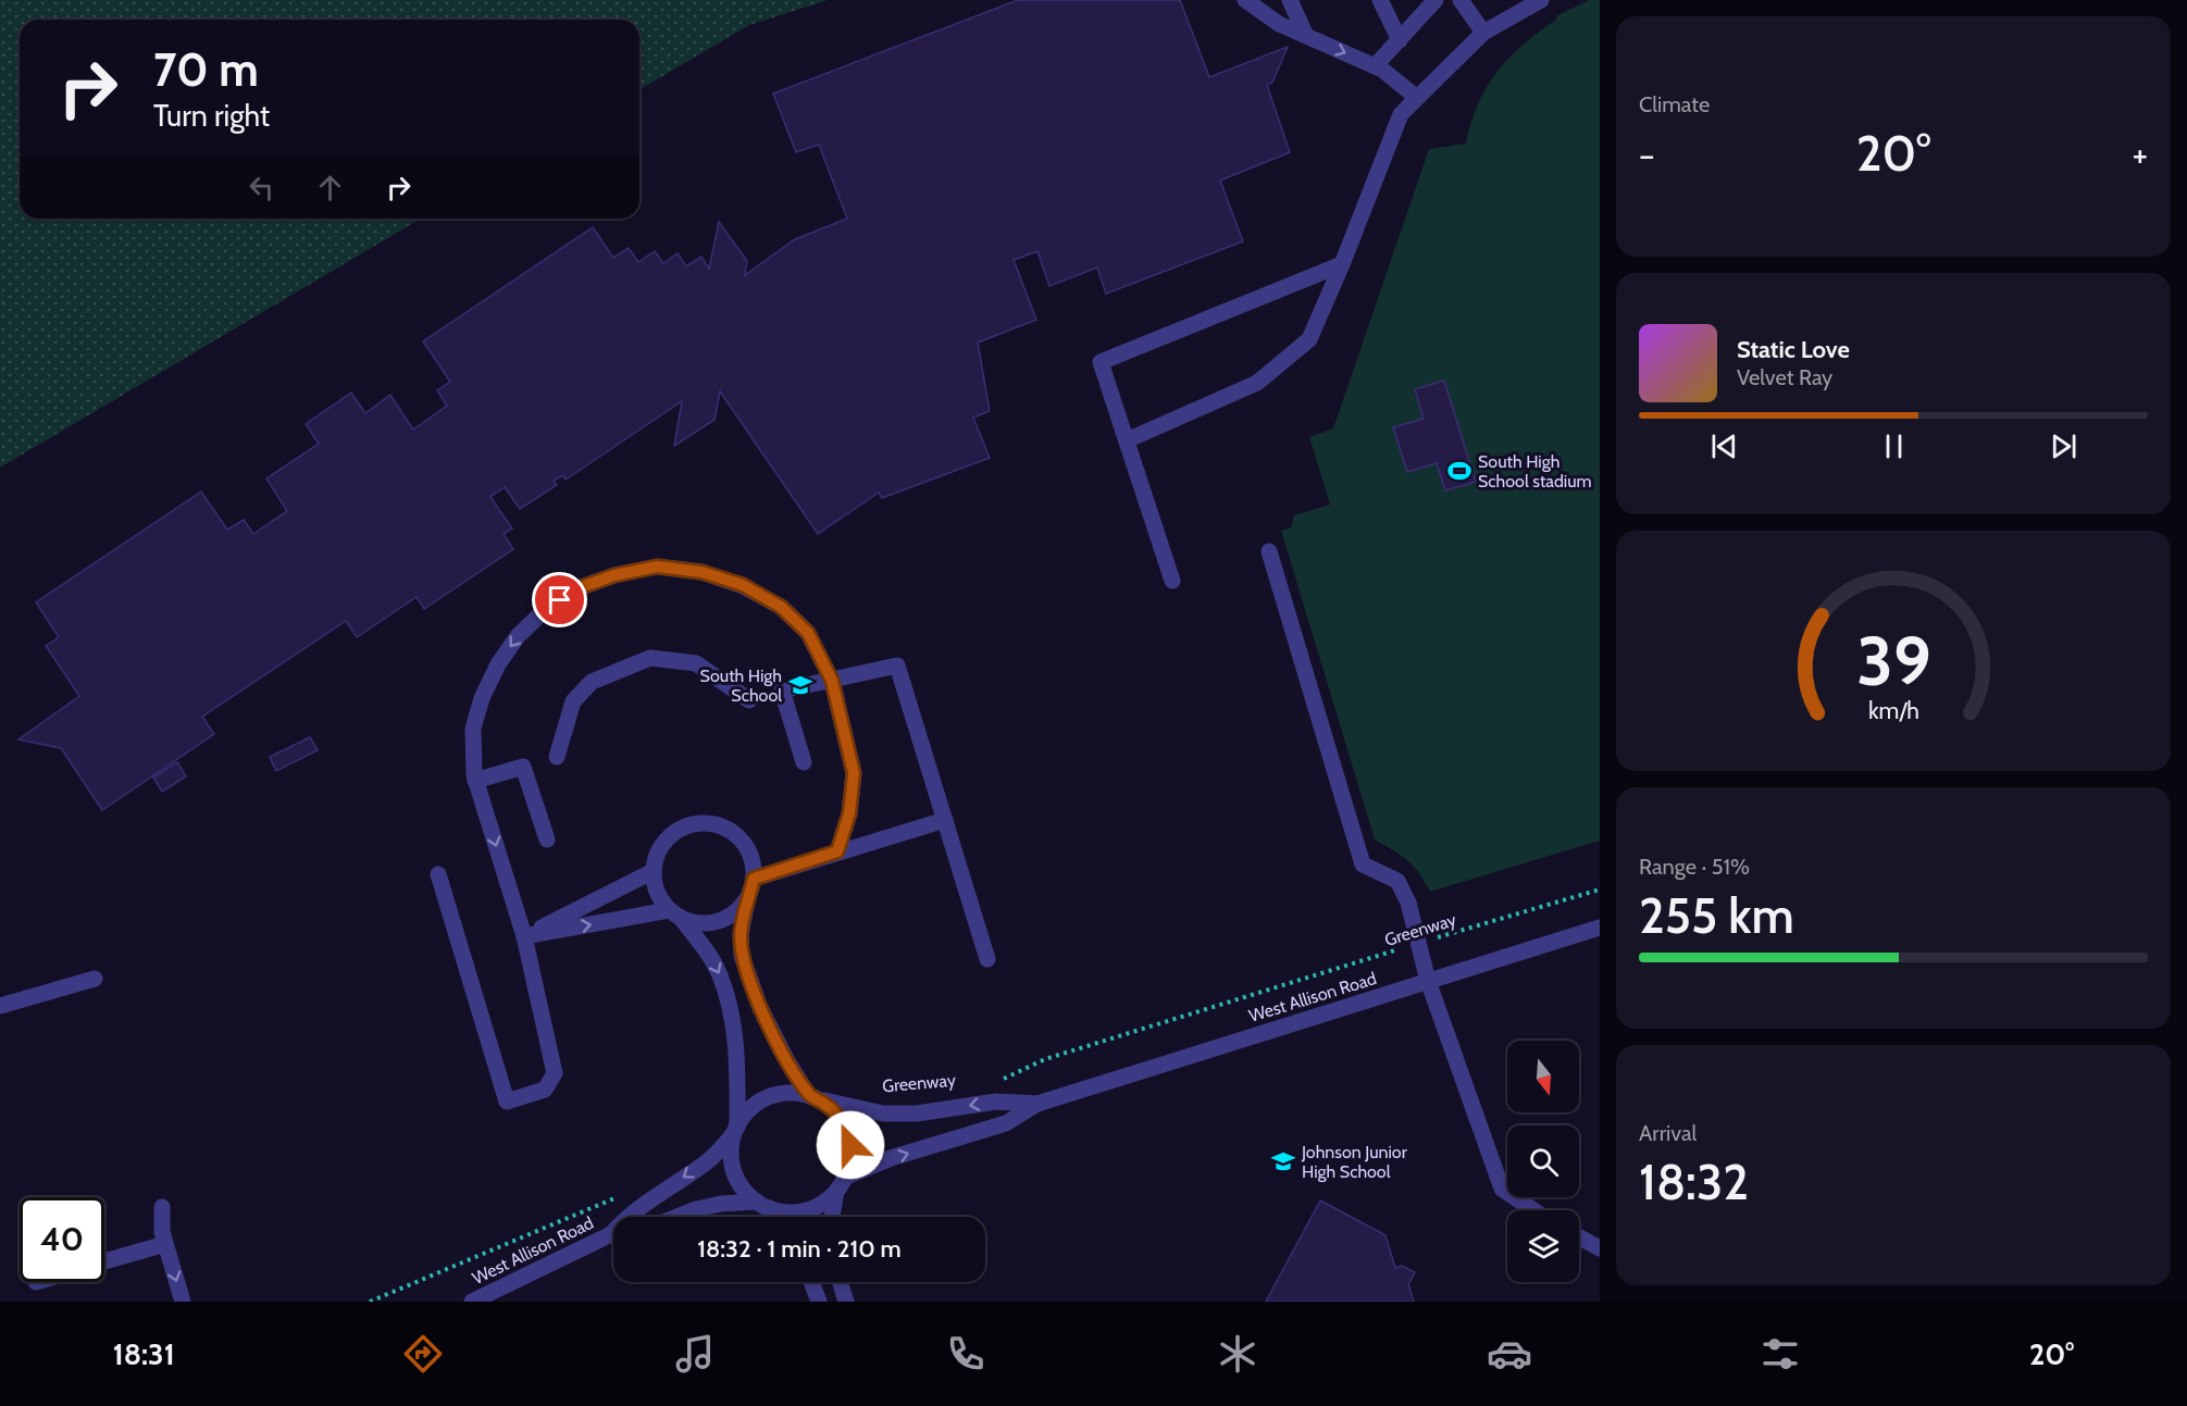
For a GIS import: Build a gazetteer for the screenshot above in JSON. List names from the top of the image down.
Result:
{
  "streets": {
    "street": ["West Allison Road"],
    "path": ["Greenway"]
  },
  "places": {
    "sports": ["South High School stadium"],
    "school or university": ["South High School", "Johnson Junior High School"]
  },
  "north": "bottom",
  "page": {
    "tile": [
      "Climate",
      ["Range · 51%", "255 km"],
      ["Arrival", "18:32"]
    ],
    "turn": ["70 m", "Turn right"],
    "heat": ["−", "20°", "+"],
    "song": ["Static Love", "Velvet Ray"],
    "limit": "40",
    "trip": "18:32 · 1 min · 210 m",
    "tabs": ["18:31", "20°"],
    "gauge": ["39", "km/h"]
  }
}
